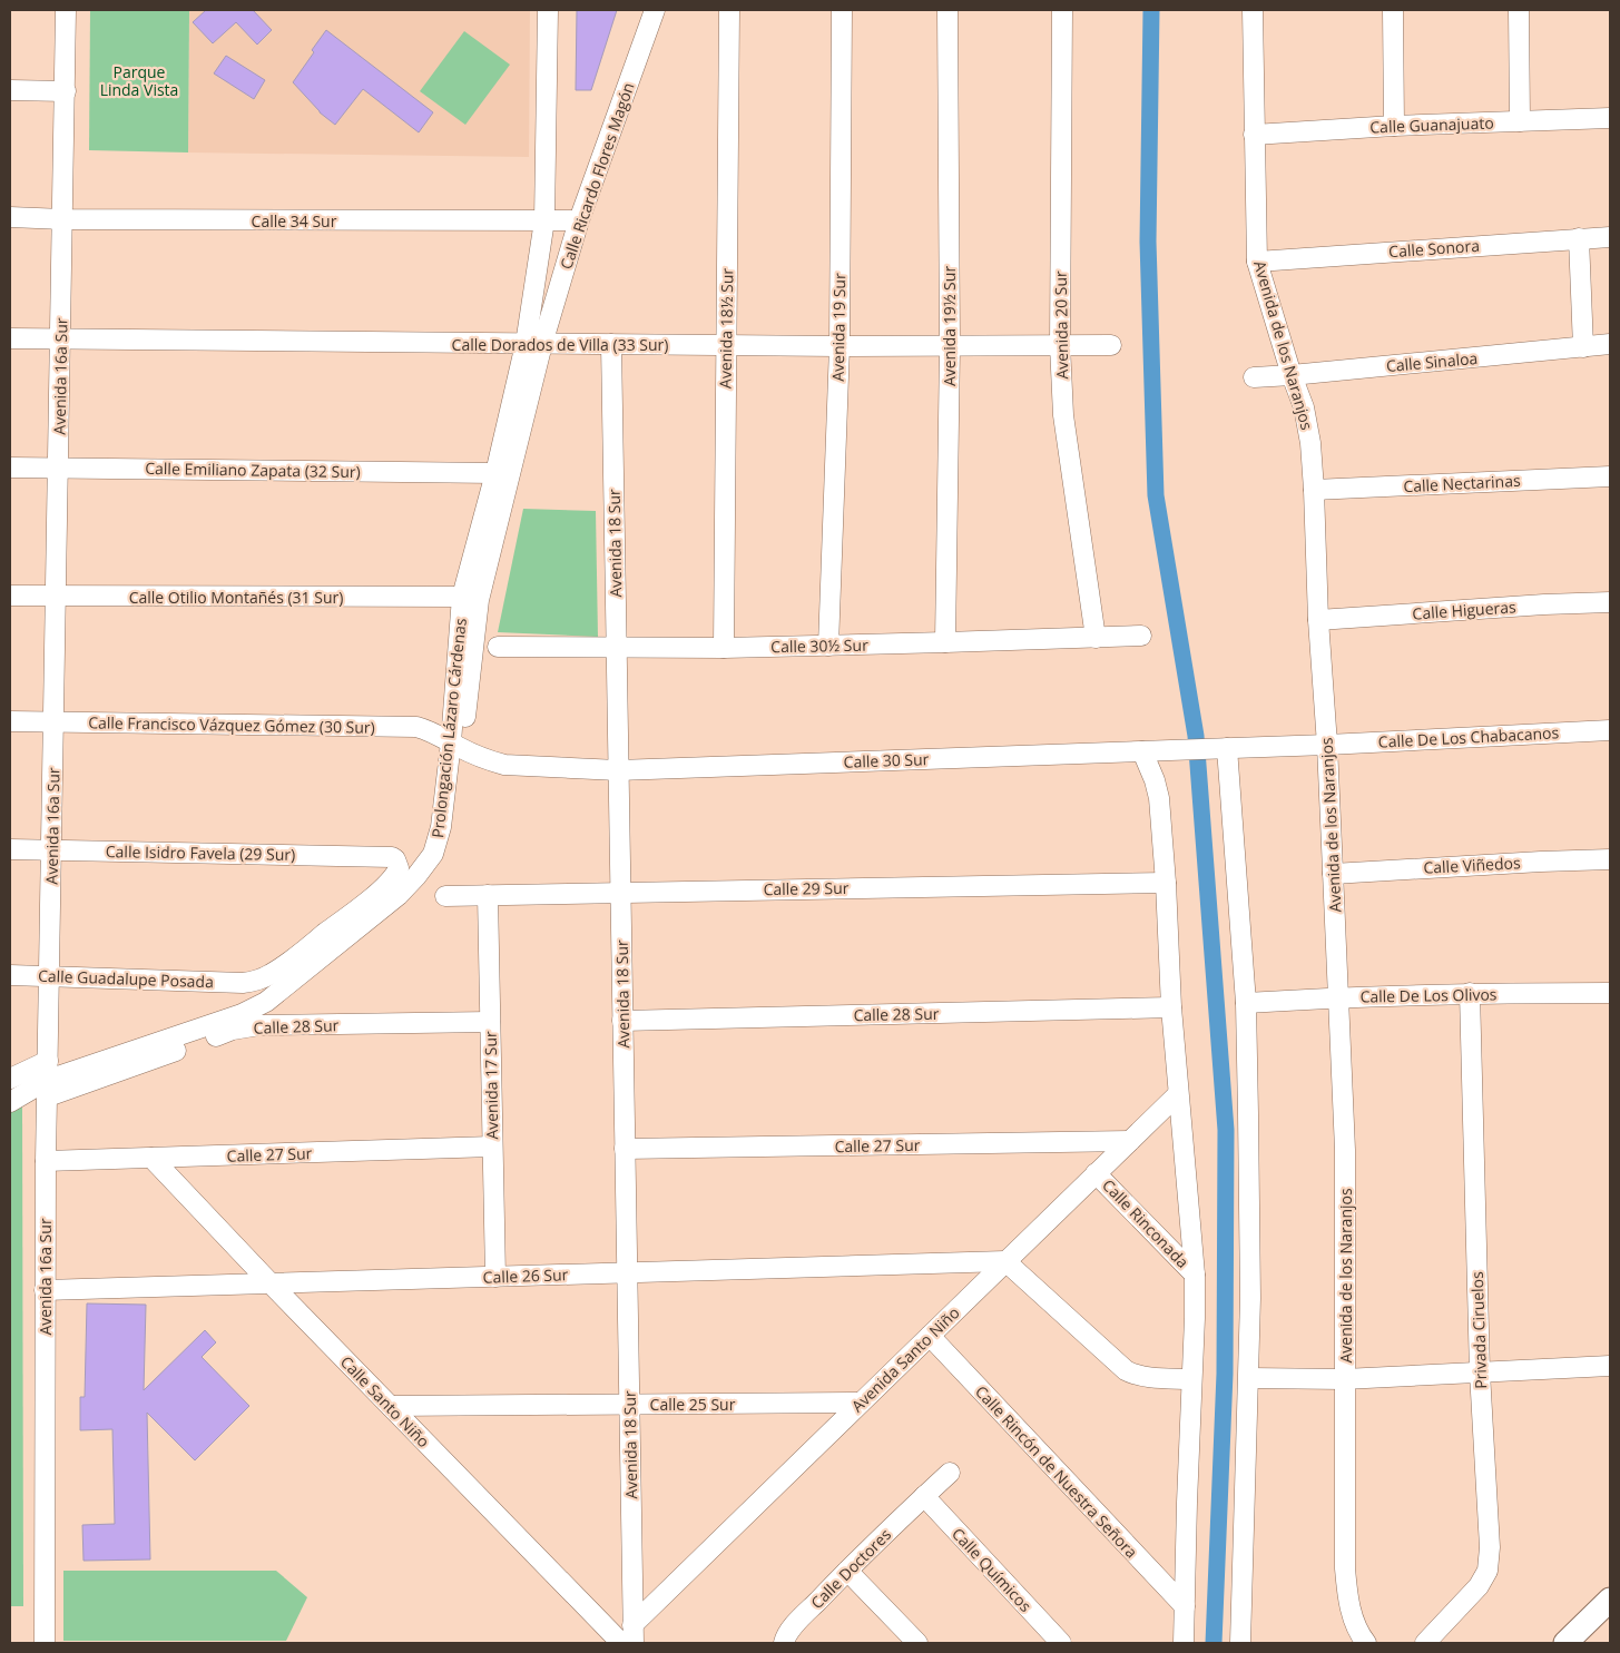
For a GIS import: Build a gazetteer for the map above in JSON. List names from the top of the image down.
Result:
{
  "streets": {
    "street": [
      "Calle Guanajuato",
      "Calle Ricardo Flores Magón",
      "Calle 34 Sur",
      "Calle Sonora",
      "Avenida 20 Sur",
      "Avenida 19½ Sur",
      "Avenida 19 Sur",
      "Avenida 18½ Sur",
      "Calle Dorados de Villa (33 Sur)",
      "Avenida de los Naranjos",
      "Calle Sinaloa",
      "Avenida 16a Sur",
      "Calle Emiliano Zapata (32 Sur)",
      "Calle Nectarinas",
      "Avenida 18 Sur",
      "Calle Otilio Montañés (31 Sur)",
      "Calle Higueras",
      "Calle 30½ Sur",
      "Calle Francisco Vázquez Gómez (30 Sur)",
      "Prolongación Lázaro Cárdenas",
      "Calle De Los Chabacanos",
      "Calle 30 Sur",
      "Calle Isidro Favela (29 Sur)",
      "Calle Viñedos",
      "Calle 29 Sur",
      "Calle Guadalupe Posada",
      "Calle De Los Olivos",
      "Calle 28 Sur",
      "Avenida 17 Sur",
      "Calle 27 Sur",
      "Calle Rinconada",
      "Calle 26 Sur",
      "Privada Ciruelos",
      "Avenida Santo Niño",
      "Calle Santo Niño",
      "Calle 25 Sur",
      "Calle Rincón de Nuestra Señora",
      "Calle Doctores",
      "Calle Químicos"
    ]
  },
  "crossings": [
    ["Calle Guanajuato", "Avenida de los Naranjos"],
    ["Calle Ricardo Flores Magón", "Calle 34 Sur"],
    ["Calle Ricardo Flores Magón", "Calle Dorados de Villa (33 Sur)"],
    ["Calle Ricardo Flores Magón", "Prolongación Lázaro Cárdenas"],
    ["Calle 34 Sur", "Avenida 16a Sur"],
    ["Calle Sonora", "Avenida de los Naranjos"],
    ["Avenida 20 Sur", "Calle Dorados de Villa (33 Sur)"],
    ["Avenida 20 Sur", "Calle 30½ Sur"],
    ["Avenida 19½ Sur", "Calle Dorados de Villa (33 Sur)"],
    ["Avenida 19½ Sur", "Calle 30½ Sur"],
    ["Avenida 19 Sur", "Calle Dorados de Villa (33 Sur)"],
    ["Avenida 19 Sur", "Calle 30½ Sur"],
    ["Avenida 18½ Sur", "Calle Dorados de Villa (33 Sur)"],
    ["Avenida 18½ Sur", "Calle 30½ Sur"],
    ["Calle Dorados de Villa (33 Sur)", "Avenida 16a Sur"],
    ["Calle Dorados de Villa (33 Sur)", "Avenida 18 Sur"],
    ["Calle Dorados de Villa (33 Sur)", "Prolongación Lázaro Cárdenas"],
    ["Avenida de los Naranjos", "Calle Sinaloa"],
    ["Avenida de los Naranjos", "Calle Nectarinas"],
    ["Avenida de los Naranjos", "Calle Higueras"],
    ["Avenida de los Naranjos", "Calle De Los Chabacanos"],
    ["Avenida de los Naranjos", "Calle 30 Sur"],
    ["Avenida de los Naranjos", "Calle Viñedos"],
    ["Avenida de los Naranjos", "Calle De Los Olivos"],
    ["Avenida 16a Sur", "Calle Emiliano Zapata (32 Sur)"],
    ["Avenida 16a Sur", "Calle Otilio Montañés (31 Sur)"],
    ["Avenida 16a Sur", "Calle Francisco Vázquez Gómez (30 Sur)"],
    ["Avenida 16a Sur", "Prolongación Lázaro Cárdenas"],
    ["Avenida 16a Sur", "Calle Isidro Favela (29 Sur)"],
    ["Avenida 16a Sur", "Calle Guadalupe Posada"],
    ["Avenida 16a Sur", "Calle 28 Sur"],
    ["Avenida 16a Sur", "Calle 27 Sur"],
    ["Avenida 16a Sur", "Calle 26 Sur"],
    ["Calle Emiliano Zapata (32 Sur)", "Prolongación Lázaro Cárdenas"],
    ["Avenida 18 Sur", "Calle 30½ Sur"],
    ["Avenida 18 Sur", "Calle 30 Sur"],
    ["Avenida 18 Sur", "Calle 29 Sur"],
    ["Avenida 18 Sur", "Calle 28 Sur"],
    ["Avenida 18 Sur", "Calle 27 Sur"],
    ["Avenida 18 Sur", "Calle 26 Sur"],
    ["Avenida 18 Sur", "Avenida Santo Niño"],
    ["Avenida 18 Sur", "Calle 25 Sur"],
    ["Calle Otilio Montañés (31 Sur)", "Prolongación Lázaro Cárdenas"],
    ["Calle Francisco Vázquez Gómez (30 Sur)", "Prolongación Lázaro Cárdenas"],
    ["Calle Francisco Vázquez Gómez (30 Sur)", "Calle 30 Sur"],
    ["Prolongación Lázaro Cárdenas", "Calle 30 Sur"],
    ["Prolongación Lázaro Cárdenas", "Calle 28 Sur"],
    ["Calle De Los Chabacanos", "Calle 30 Sur"],
    ["Calle Isidro Favela (29 Sur)", "Calle Guadalupe Posada"],
    ["Calle 29 Sur", "Avenida 17 Sur"],
    ["Calle De Los Olivos", "Privada Ciruelos"],
    ["Calle 28 Sur", "Avenida 17 Sur"],
    ["Avenida 17 Sur", "Calle 27 Sur"],
    ["Avenida 17 Sur", "Calle 26 Sur"],
    ["Calle 27 Sur", "Avenida Santo Niño"],
    ["Calle 27 Sur", "Calle Santo Niño"],
    ["Calle Rinconada", "Avenida Santo Niño"],
    ["Calle 26 Sur", "Avenida Santo Niño"],
    ["Calle 26 Sur", "Calle Santo Niño"],
    ["Avenida Santo Niño", "Calle 25 Sur"],
    ["Avenida Santo Niño", "Calle Rincón de Nuestra Señora"],
    ["Calle Santo Niño", "Calle 25 Sur"],
    ["Calle Doctores", "Calle Químicos"]
  ],
  "parks": ["Parque Linda Vista"]
}
